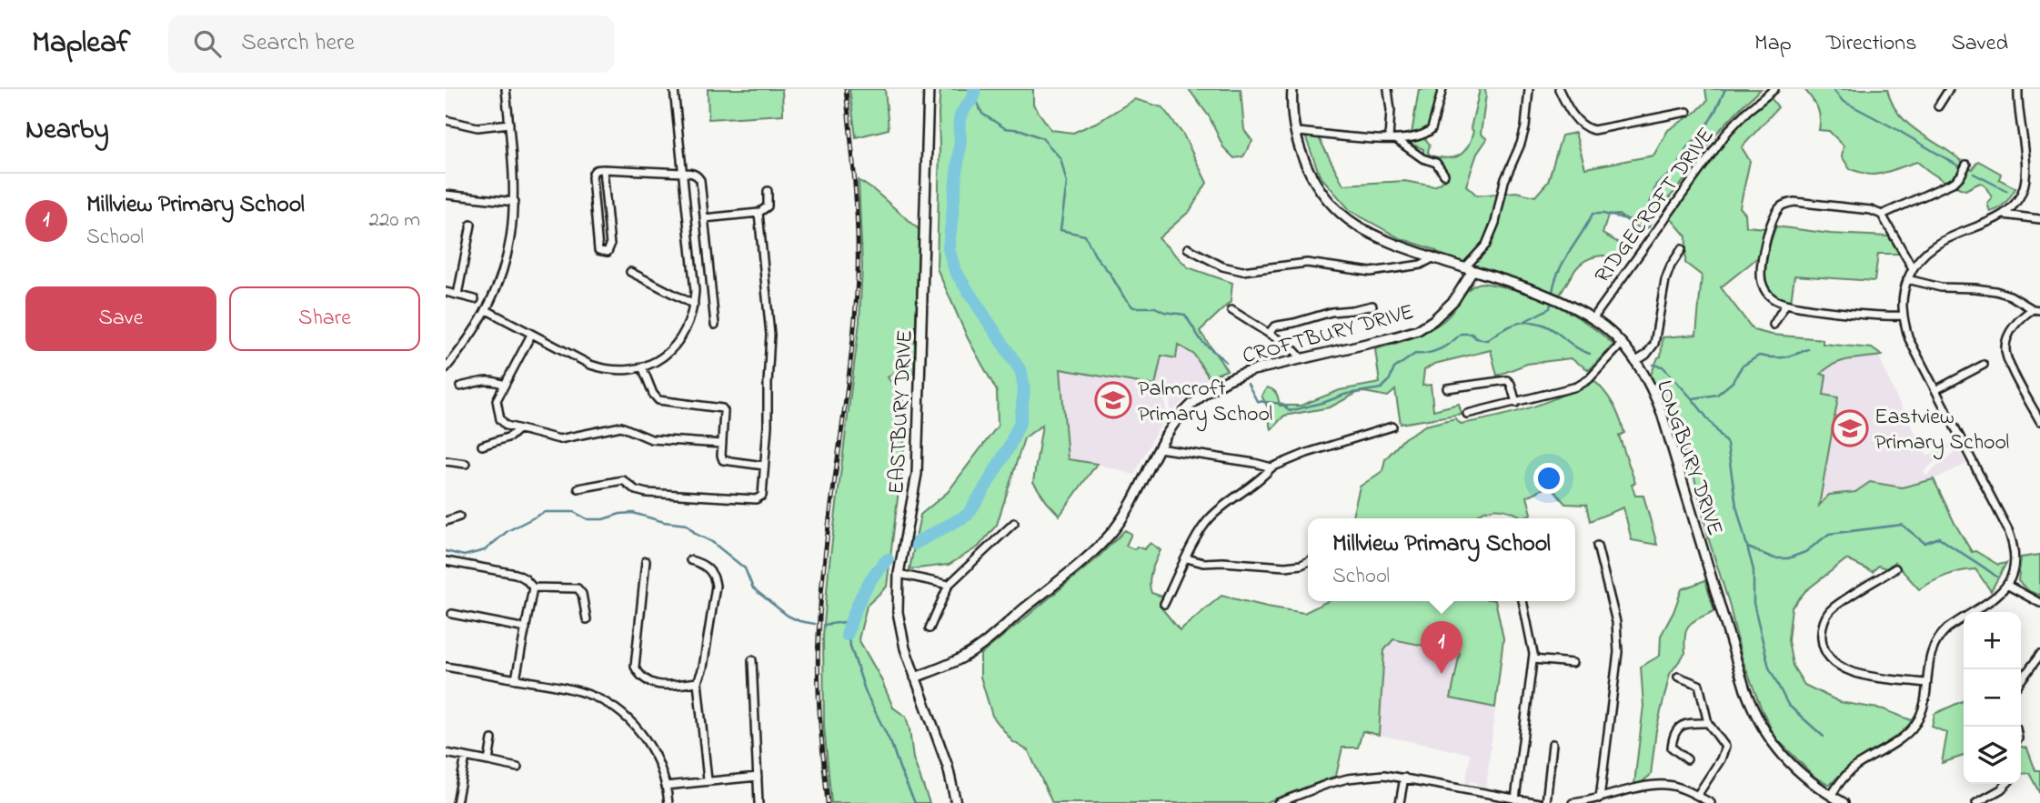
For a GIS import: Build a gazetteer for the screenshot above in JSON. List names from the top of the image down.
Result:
{
  "streets": {
    "street": [
      "RIDGECROFT DRIVE",
      "CROFTBURY DRIVE",
      "EASTBURY DRIVE",
      "LONGBURY DRIVE"
    ]
  },
  "crossings": [
    ["RIDGECROFT DRIVE", "LONGBURY DRIVE"],
    ["CROFTBURY DRIVE", "EASTBURY DRIVE"],
    ["CROFTBURY DRIVE", "LONGBURY DRIVE"]
  ],
  "places": {
    "school or university": ["Palmcroft Primary School", "Eastview Primary School"]
  },
  "page": {
    "header": "Mapleaf",
    "search": "Search here",
    "nav": ["Map", "Directions", "Saved"],
    "heading": "Nearby",
    "list": [
      {
        "mark": "1",
        "name": "Millview Primary School",
        "note": "School",
        "value": "220 m"
      }
    ],
    "buttons": ["Save", "Share"],
    "popup": ["Millview Primary School", "School"],
    "map_buttons": ["+", "−"],
    "pins": "1"
  }
}
